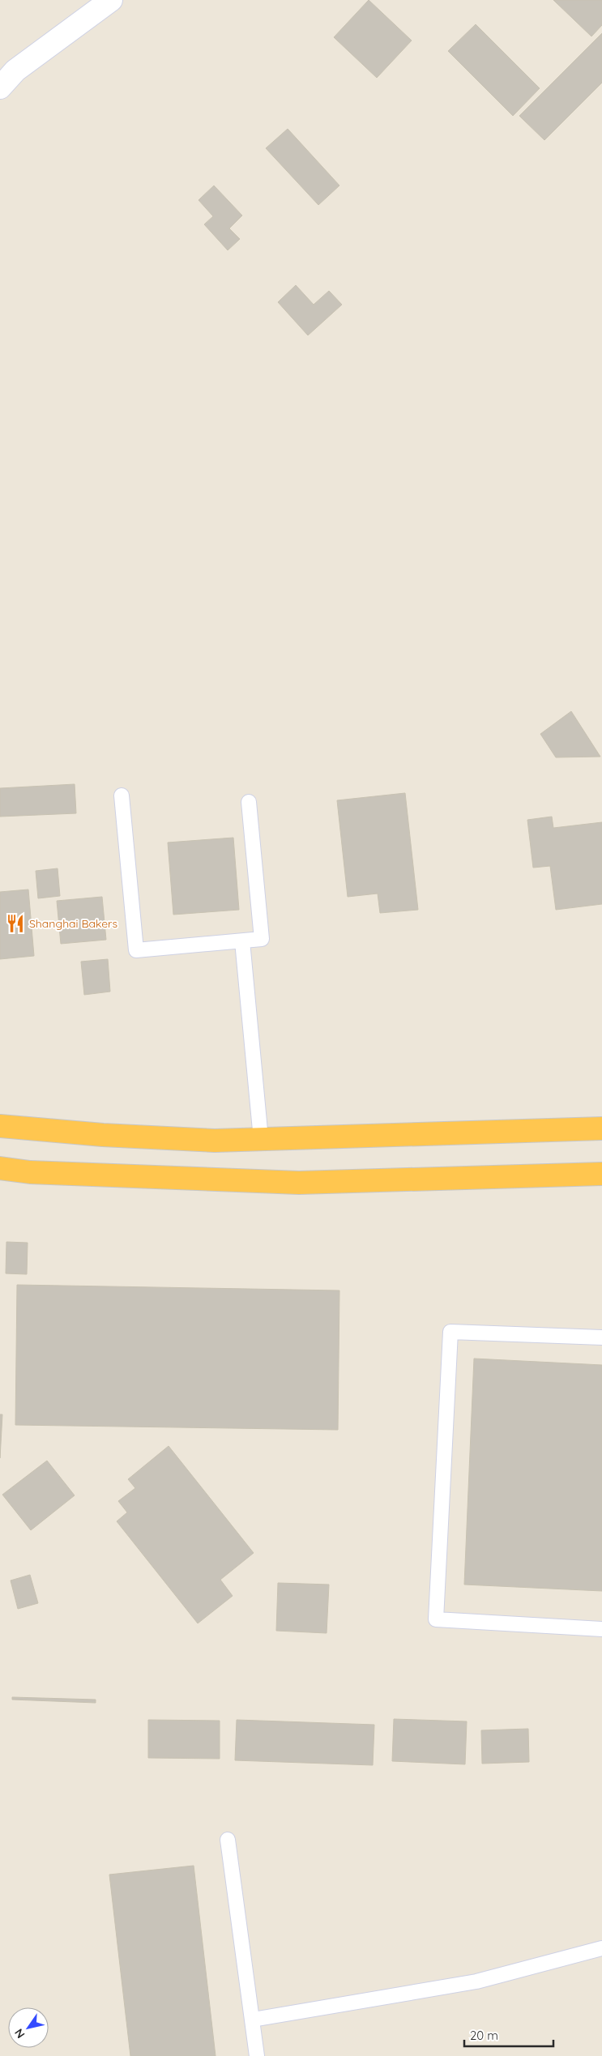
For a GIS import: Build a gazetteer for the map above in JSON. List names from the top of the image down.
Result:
{
  "places": {
    "restaurant": ["Shanghai Bakers"]
  },
  "scale_bar": "20 m",
  "north": "bottom left"
}
